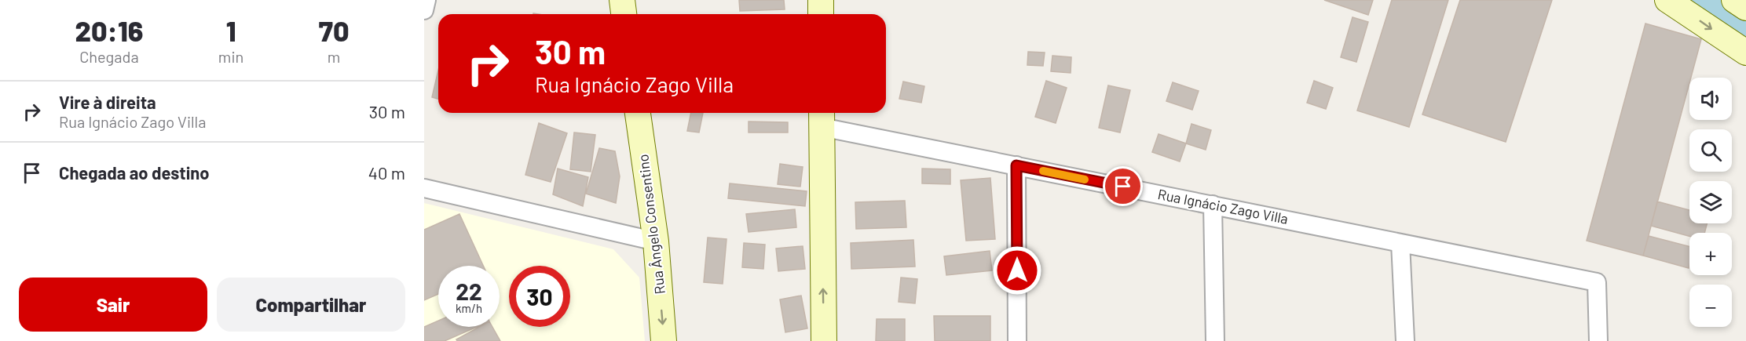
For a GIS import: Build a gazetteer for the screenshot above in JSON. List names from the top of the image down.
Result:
{
  "streets": {
    "main road": ["Rua Ângelo Consentino"],
    "street": ["Rua Ignácio Zago Villa"]
  },
  "page": {
    "eta": [
      "20:16",
      "Chegada",
      "1",
      "min",
      "70",
      "m"
    ],
    "turn": ["30 m", "Rua Ignácio Zago Villa"],
    "map_buttons": ["+", "−"],
    "list": [
      {
        "name": "Vire à direita",
        "note": "Rua Ignácio Zago Villa",
        "value": "30 m"
      },
      {
        "name": "Chegada ao destino",
        "value": "40 m"
      }
    ],
    "speed": "22 km/h",
    "limit": "30",
    "buttons": ["Sair", "Compartilhar"]
  }
}
